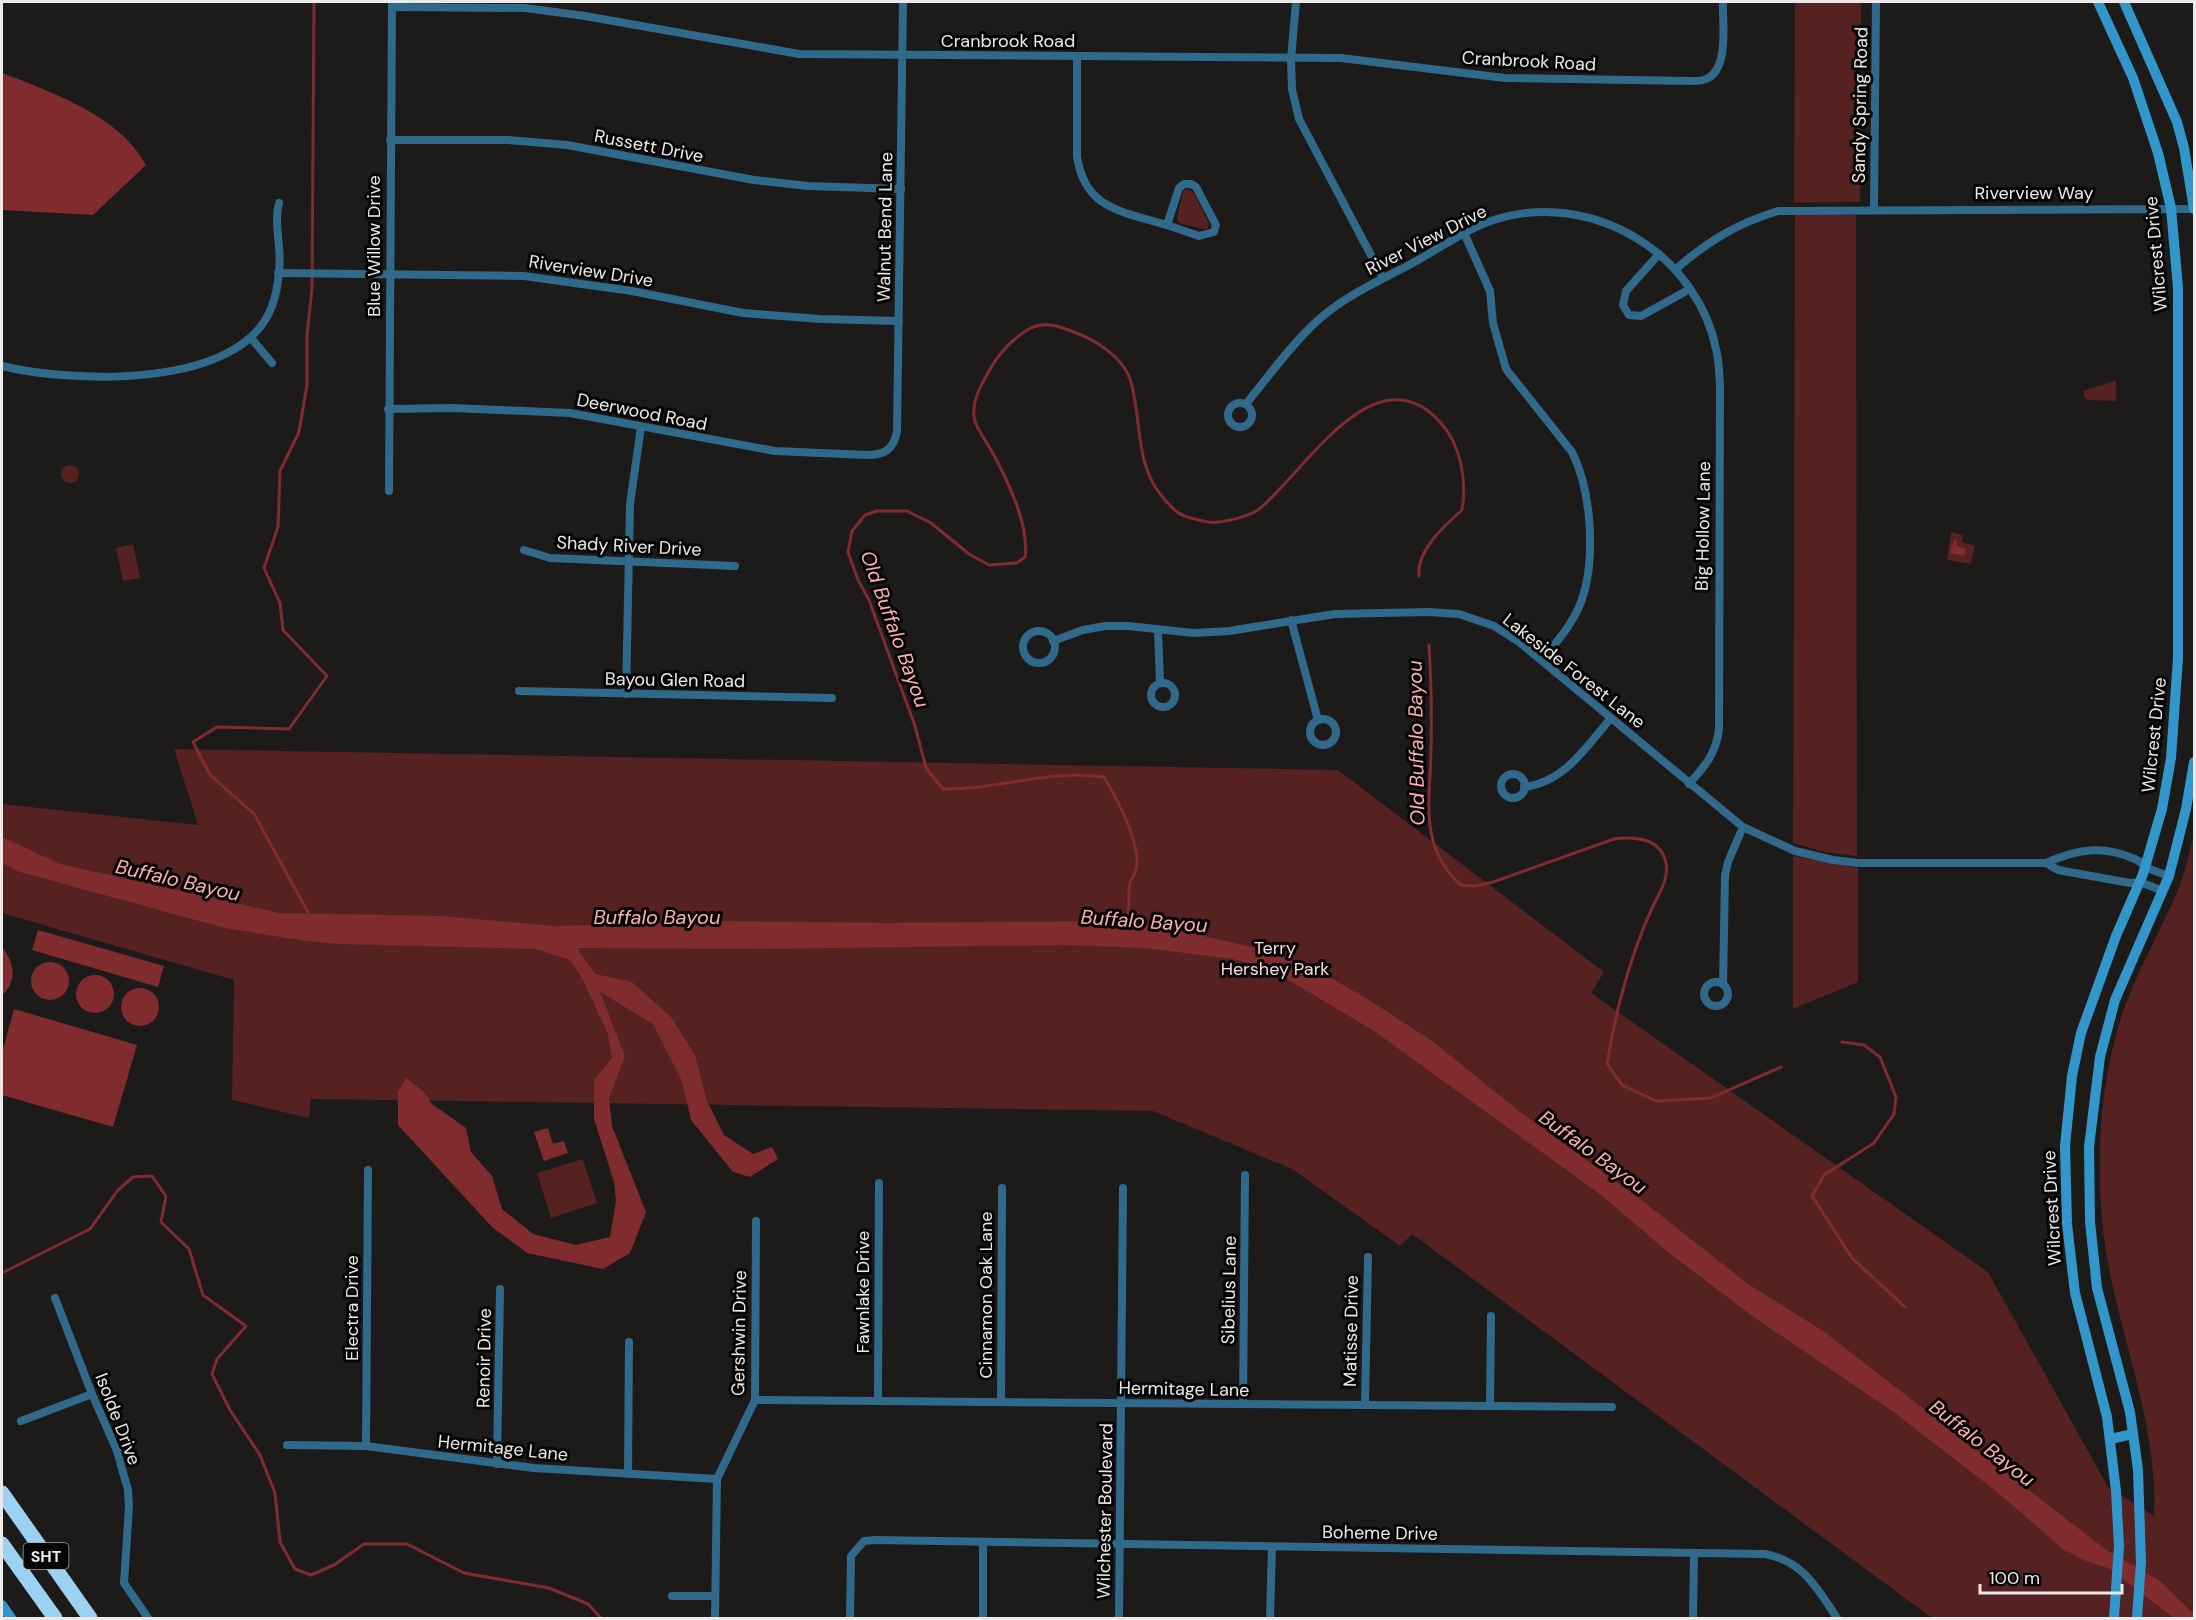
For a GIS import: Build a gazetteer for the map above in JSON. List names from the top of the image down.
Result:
{
  "streets": {
    "highway": ["SHT"],
    "main road": ["Wilcrest Drive"],
    "street": [
      "Cranbrook Road",
      "Sandy Spring Road",
      "Russett Drive",
      "Riverview Way",
      "Walnut Bend Lane",
      "River View Drive",
      "Blue Willow Drive",
      "Riverview Drive",
      "Deerwood Road",
      "Big Hollow Lane",
      "Shady River Drive",
      "Lakeside Forest Lane",
      "Bayou Glen Road",
      "Sibelius Lane",
      "Fawnlake Drive",
      "Cinnamon Oak Lane",
      "Electra Drive",
      "Matisse Drive",
      "Gershwin Drive",
      "Renoir Drive",
      "Hermitage Lane",
      "Isolde Drive",
      "Wilchester Boulevard",
      "Boheme Drive"
    ]
  },
  "crossings": [
    ["Cranbrook Road", "Walnut Bend Lane"],
    ["Cranbrook Road", "Blue Willow Drive"],
    ["Sandy Spring Road", "Riverview Way"],
    ["Russett Drive", "Walnut Bend Lane"],
    ["Russett Drive", "Blue Willow Drive"],
    ["Riverview Way", "Wilcrest Drive"],
    ["Walnut Bend Lane", "Riverview Drive"],
    ["Walnut Bend Lane", "Deerwood Road"],
    ["River View Drive", "Big Hollow Lane"],
    ["Blue Willow Drive", "Riverview Drive"],
    ["Blue Willow Drive", "Deerwood Road"],
    ["Wilcrest Drive", "Lakeside Forest Lane"],
    ["Big Hollow Lane", "Lakeside Forest Lane"],
    ["Sibelius Lane", "Hermitage Lane"],
    ["Fawnlake Drive", "Hermitage Lane"],
    ["Cinnamon Oak Lane", "Hermitage Lane"],
    ["Electra Drive", "Hermitage Lane"],
    ["Matisse Drive", "Hermitage Lane"],
    ["Gershwin Drive", "Hermitage Lane"],
    ["Renoir Drive", "Hermitage Lane"],
    ["Hermitage Lane", "Wilchester Boulevard"],
    ["Wilchester Boulevard", "Boheme Drive"]
  ],
  "water": ["Old Buffalo Bayou", "Buffalo Bayou"],
  "parks": ["Terry Hershey Park"],
  "scale_bar": "100 m"
}
